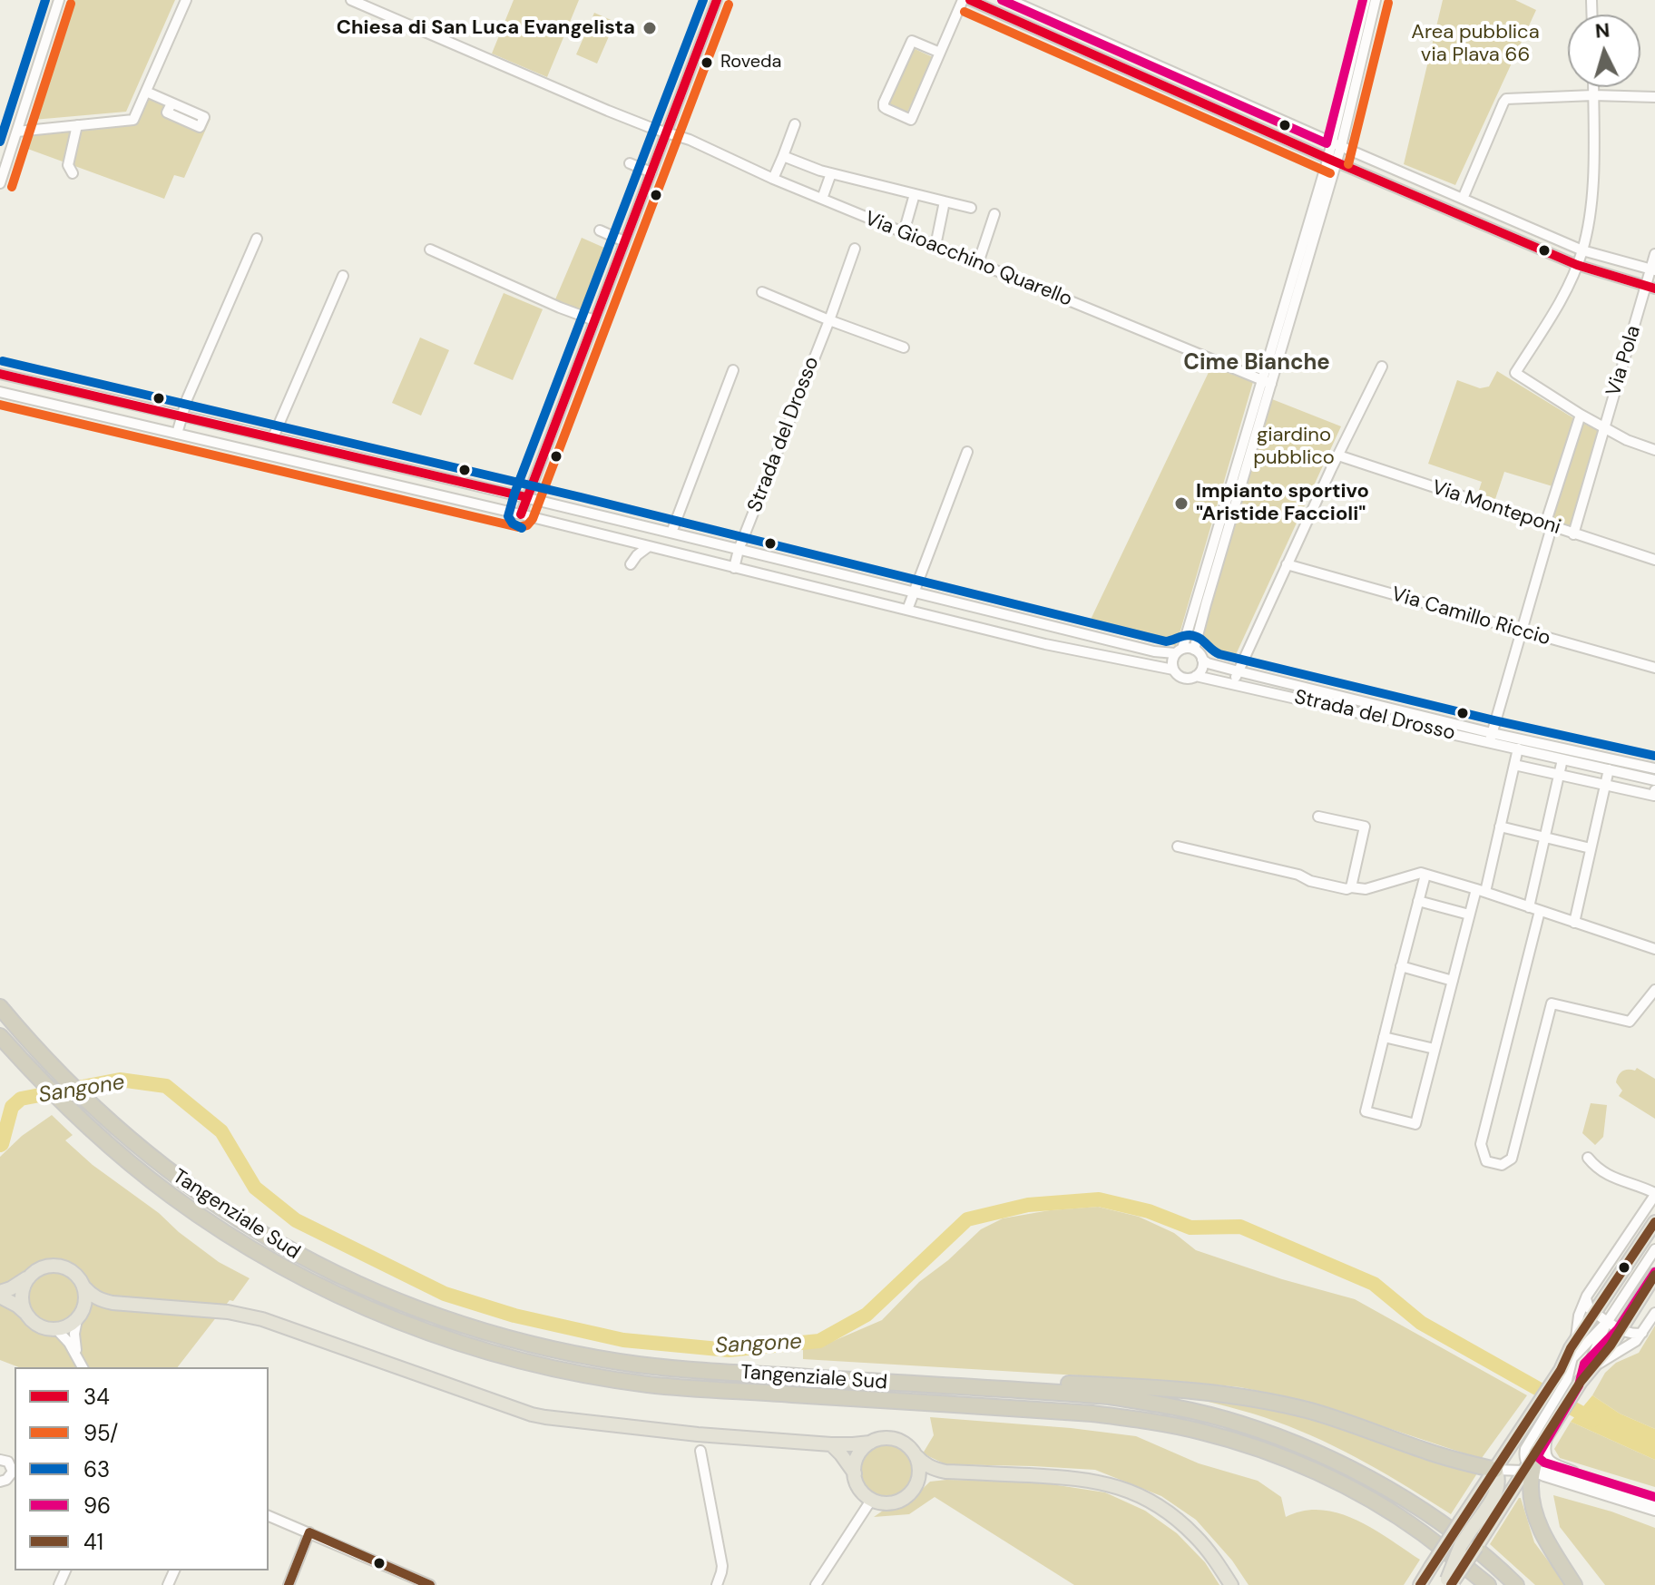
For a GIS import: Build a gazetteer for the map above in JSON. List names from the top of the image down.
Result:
{
  "streets": {
    "highway": ["Tangenziale Sud"],
    "street": [
      "Via Gioacchino Quarello",
      "Via Pola",
      "Strada del Drosso",
      "Via Monteponi",
      "Via Camillo Riccio"
    ]
  },
  "crossings": [
    ["Via Pola", "Via Monteponi"]
  ],
  "districts": ["Cime Bianche"],
  "water": ["Sangone"],
  "parks": ["Area pubblica via Plava 66", "giardino pubblico"],
  "places": ["Chiesa di San Luca Evangelista", "Roveda", "Impianto sportivo \"Aristide Faccioli\""],
  "lines": [
    "transit line 34",
    "transit line 63",
    "transit line 96",
    "transit line 95/",
    "transit line 41"
  ],
  "legend": [
    "34",
    "95/",
    "63",
    "96",
    "41"
  ],
  "north": "top"
}
